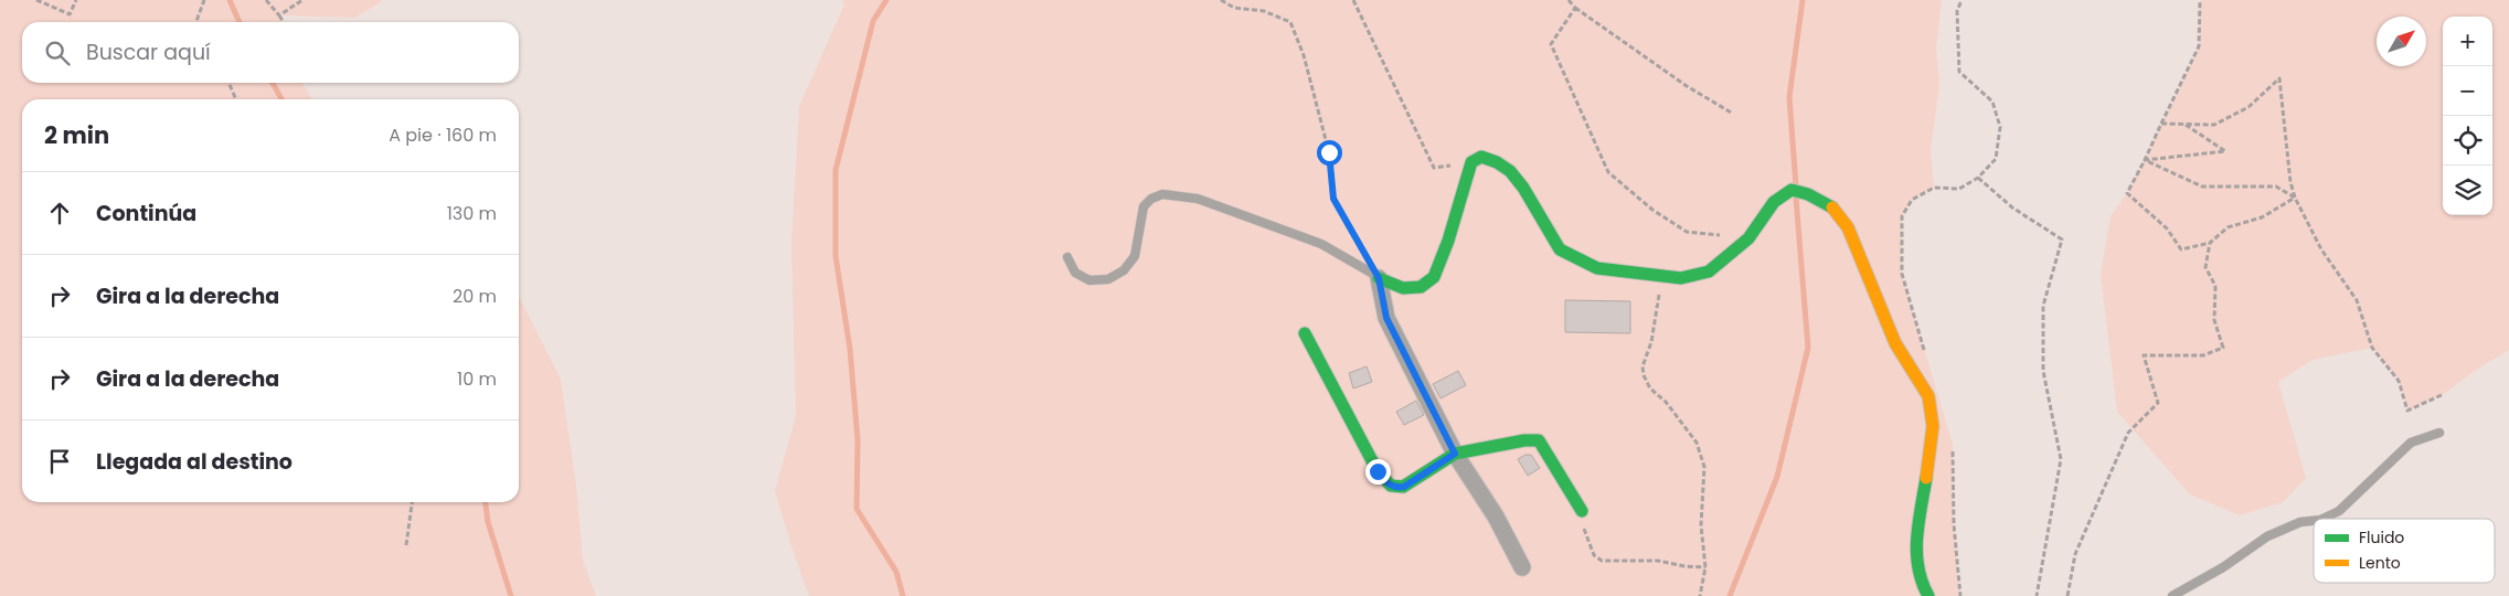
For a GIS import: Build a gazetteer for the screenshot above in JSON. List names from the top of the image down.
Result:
{
  "legend": ["Fluido", "Lento"],
  "north": "top right",
  "page": {
    "map_buttons": ["+", "−"],
    "search": "Buscar aquí",
    "heading": ["2 min", "A pie · 160 m"],
    "list": [
      ["Continúa", "130 m"],
      ["Gira a la derecha", "20 m"],
      ["Gira a la derecha", "10 m"],
      "Llegada al destino"
    ]
  }
}
